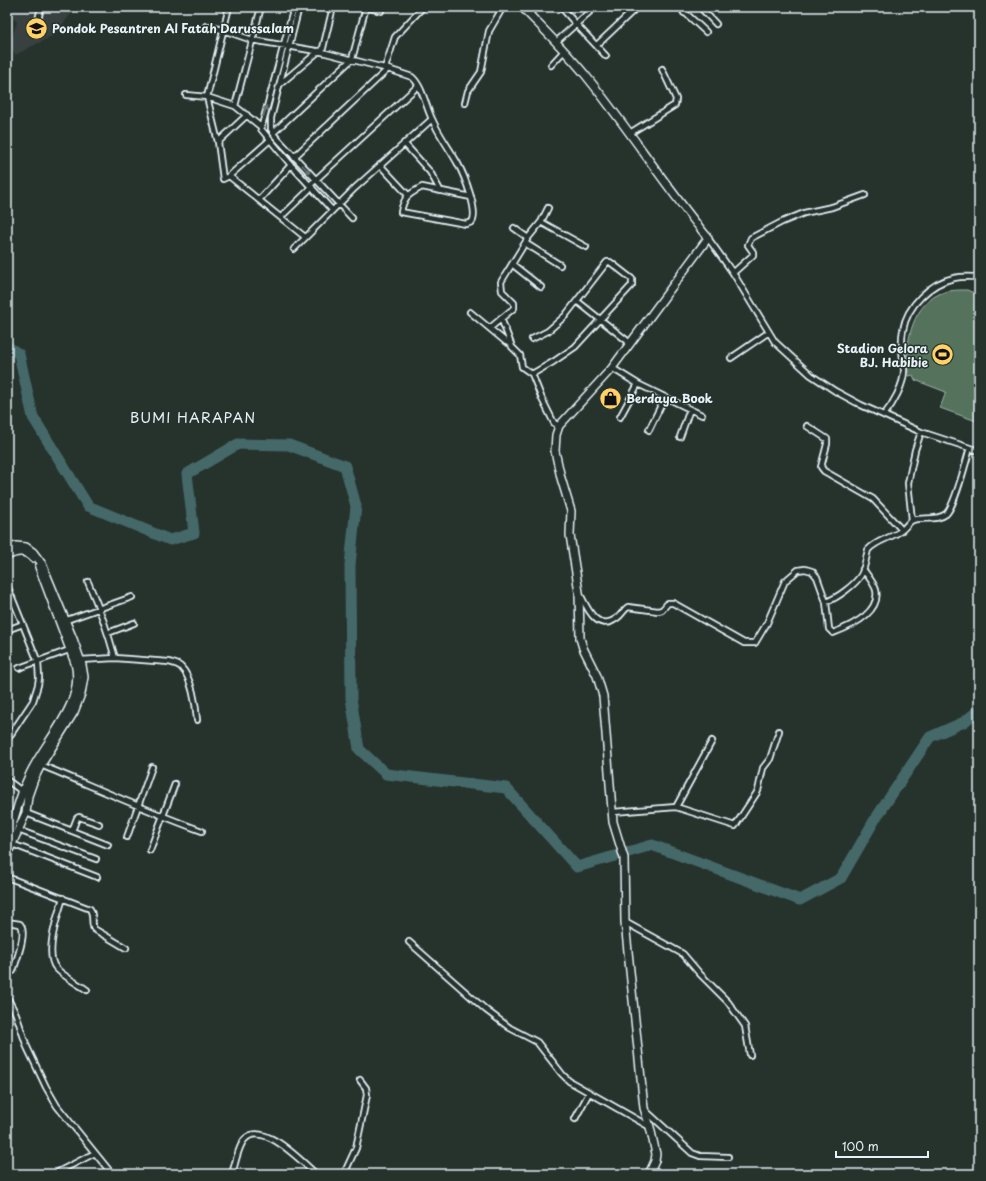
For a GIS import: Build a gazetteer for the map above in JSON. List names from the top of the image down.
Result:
{
  "districts": ["BUMI HARAPAN"],
  "places": {
    "school or university": ["Pondok Pesantren Al Fatah Darussalam"],
    "sports": ["Stadion Gelora BJ. Habibie"],
    "shop": ["Berdaya Book"]
  },
  "scale_bar": "100 m"
}
